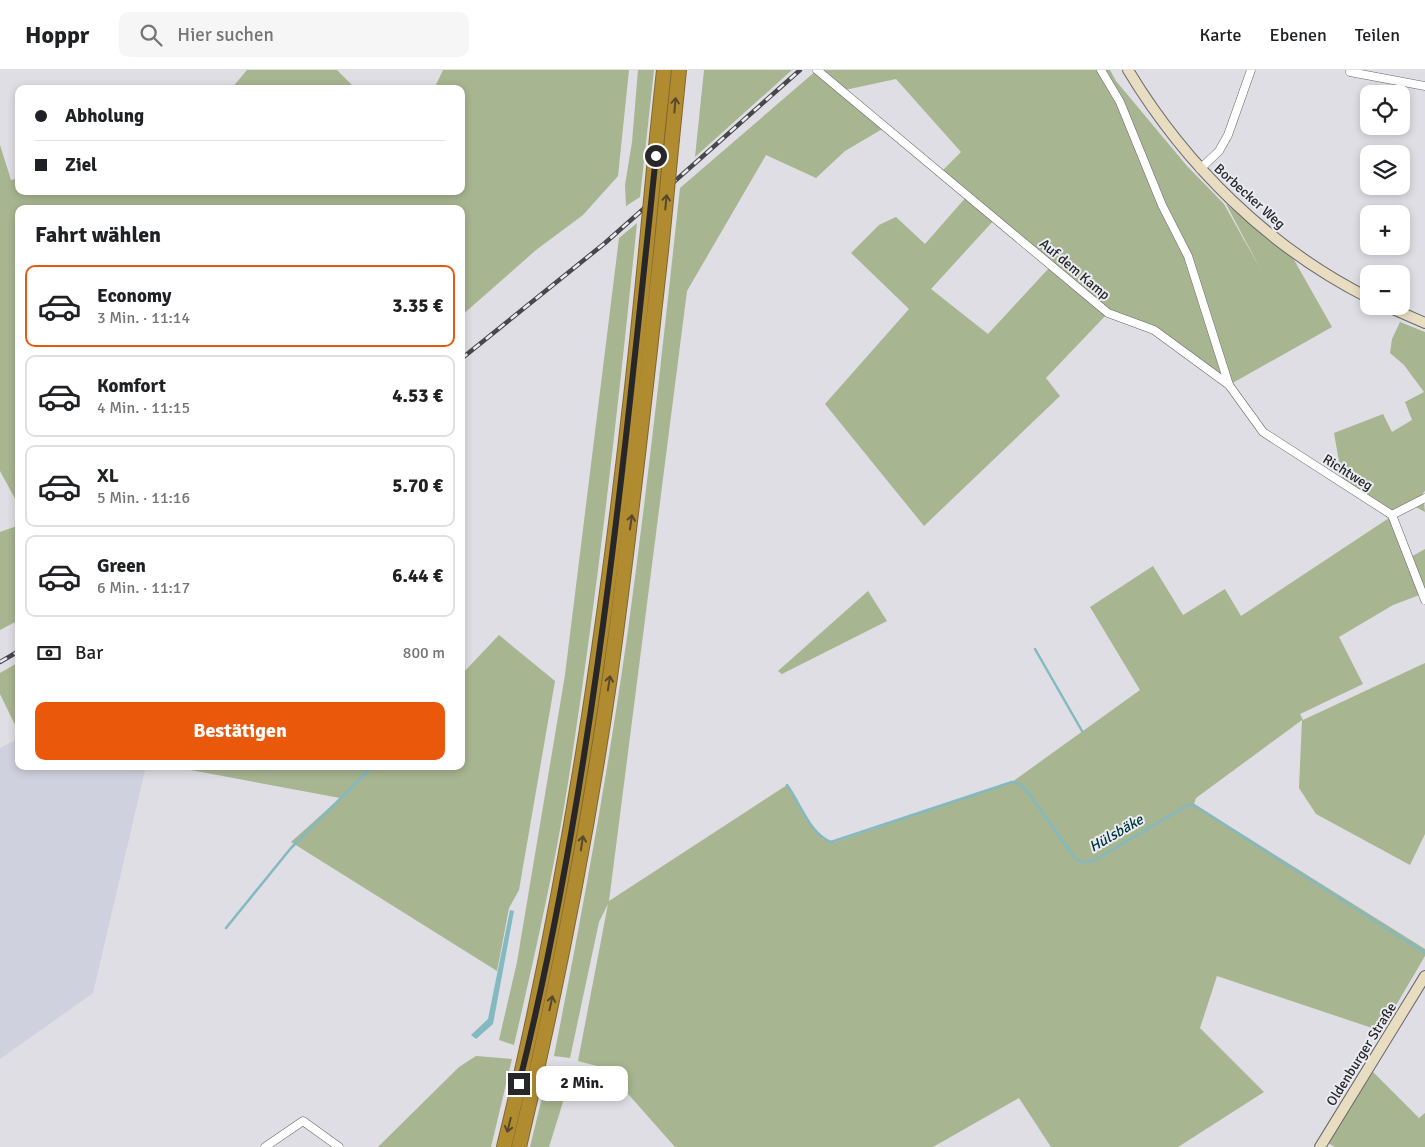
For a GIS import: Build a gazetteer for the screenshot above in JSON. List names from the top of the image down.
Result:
{
  "streets": {
    "street": [
      "Borbecker Weg",
      "Auf dem Kamp",
      "Richtweg",
      "Oldenburger Straße"
    ]
  },
  "crossings": [
    ["Auf dem Kamp", "Richtweg"]
  ],
  "water": ["Hülsbäke"],
  "page": {
    "header": "Hoppr",
    "search": "Hier suchen",
    "nav": ["Karte", "Ebenen", "Teilen"],
    "map_buttons": ["+", "−"],
    "banner": ["Abholung", "Ziel"],
    "heading": "Fahrt wählen",
    "list": [
      {
        "name": "Economy",
        "note": "3 Min. · 11:14",
        "value": "3.35 €"
      },
      {
        "name": "Komfort",
        "note": "4 Min. · 11:15",
        "value": "4.53 €"
      },
      {
        "name": "XL",
        "note": "5 Min. · 11:16",
        "value": "5.70 €"
      },
      {
        "name": "Green",
        "note": "6 Min. · 11:17",
        "value": "6.44 €"
      }
    ],
    "pay": ["Bar", "800 m"],
    "buttons": "Bestätigen",
    "bubble": "2 Min."
  }
}
